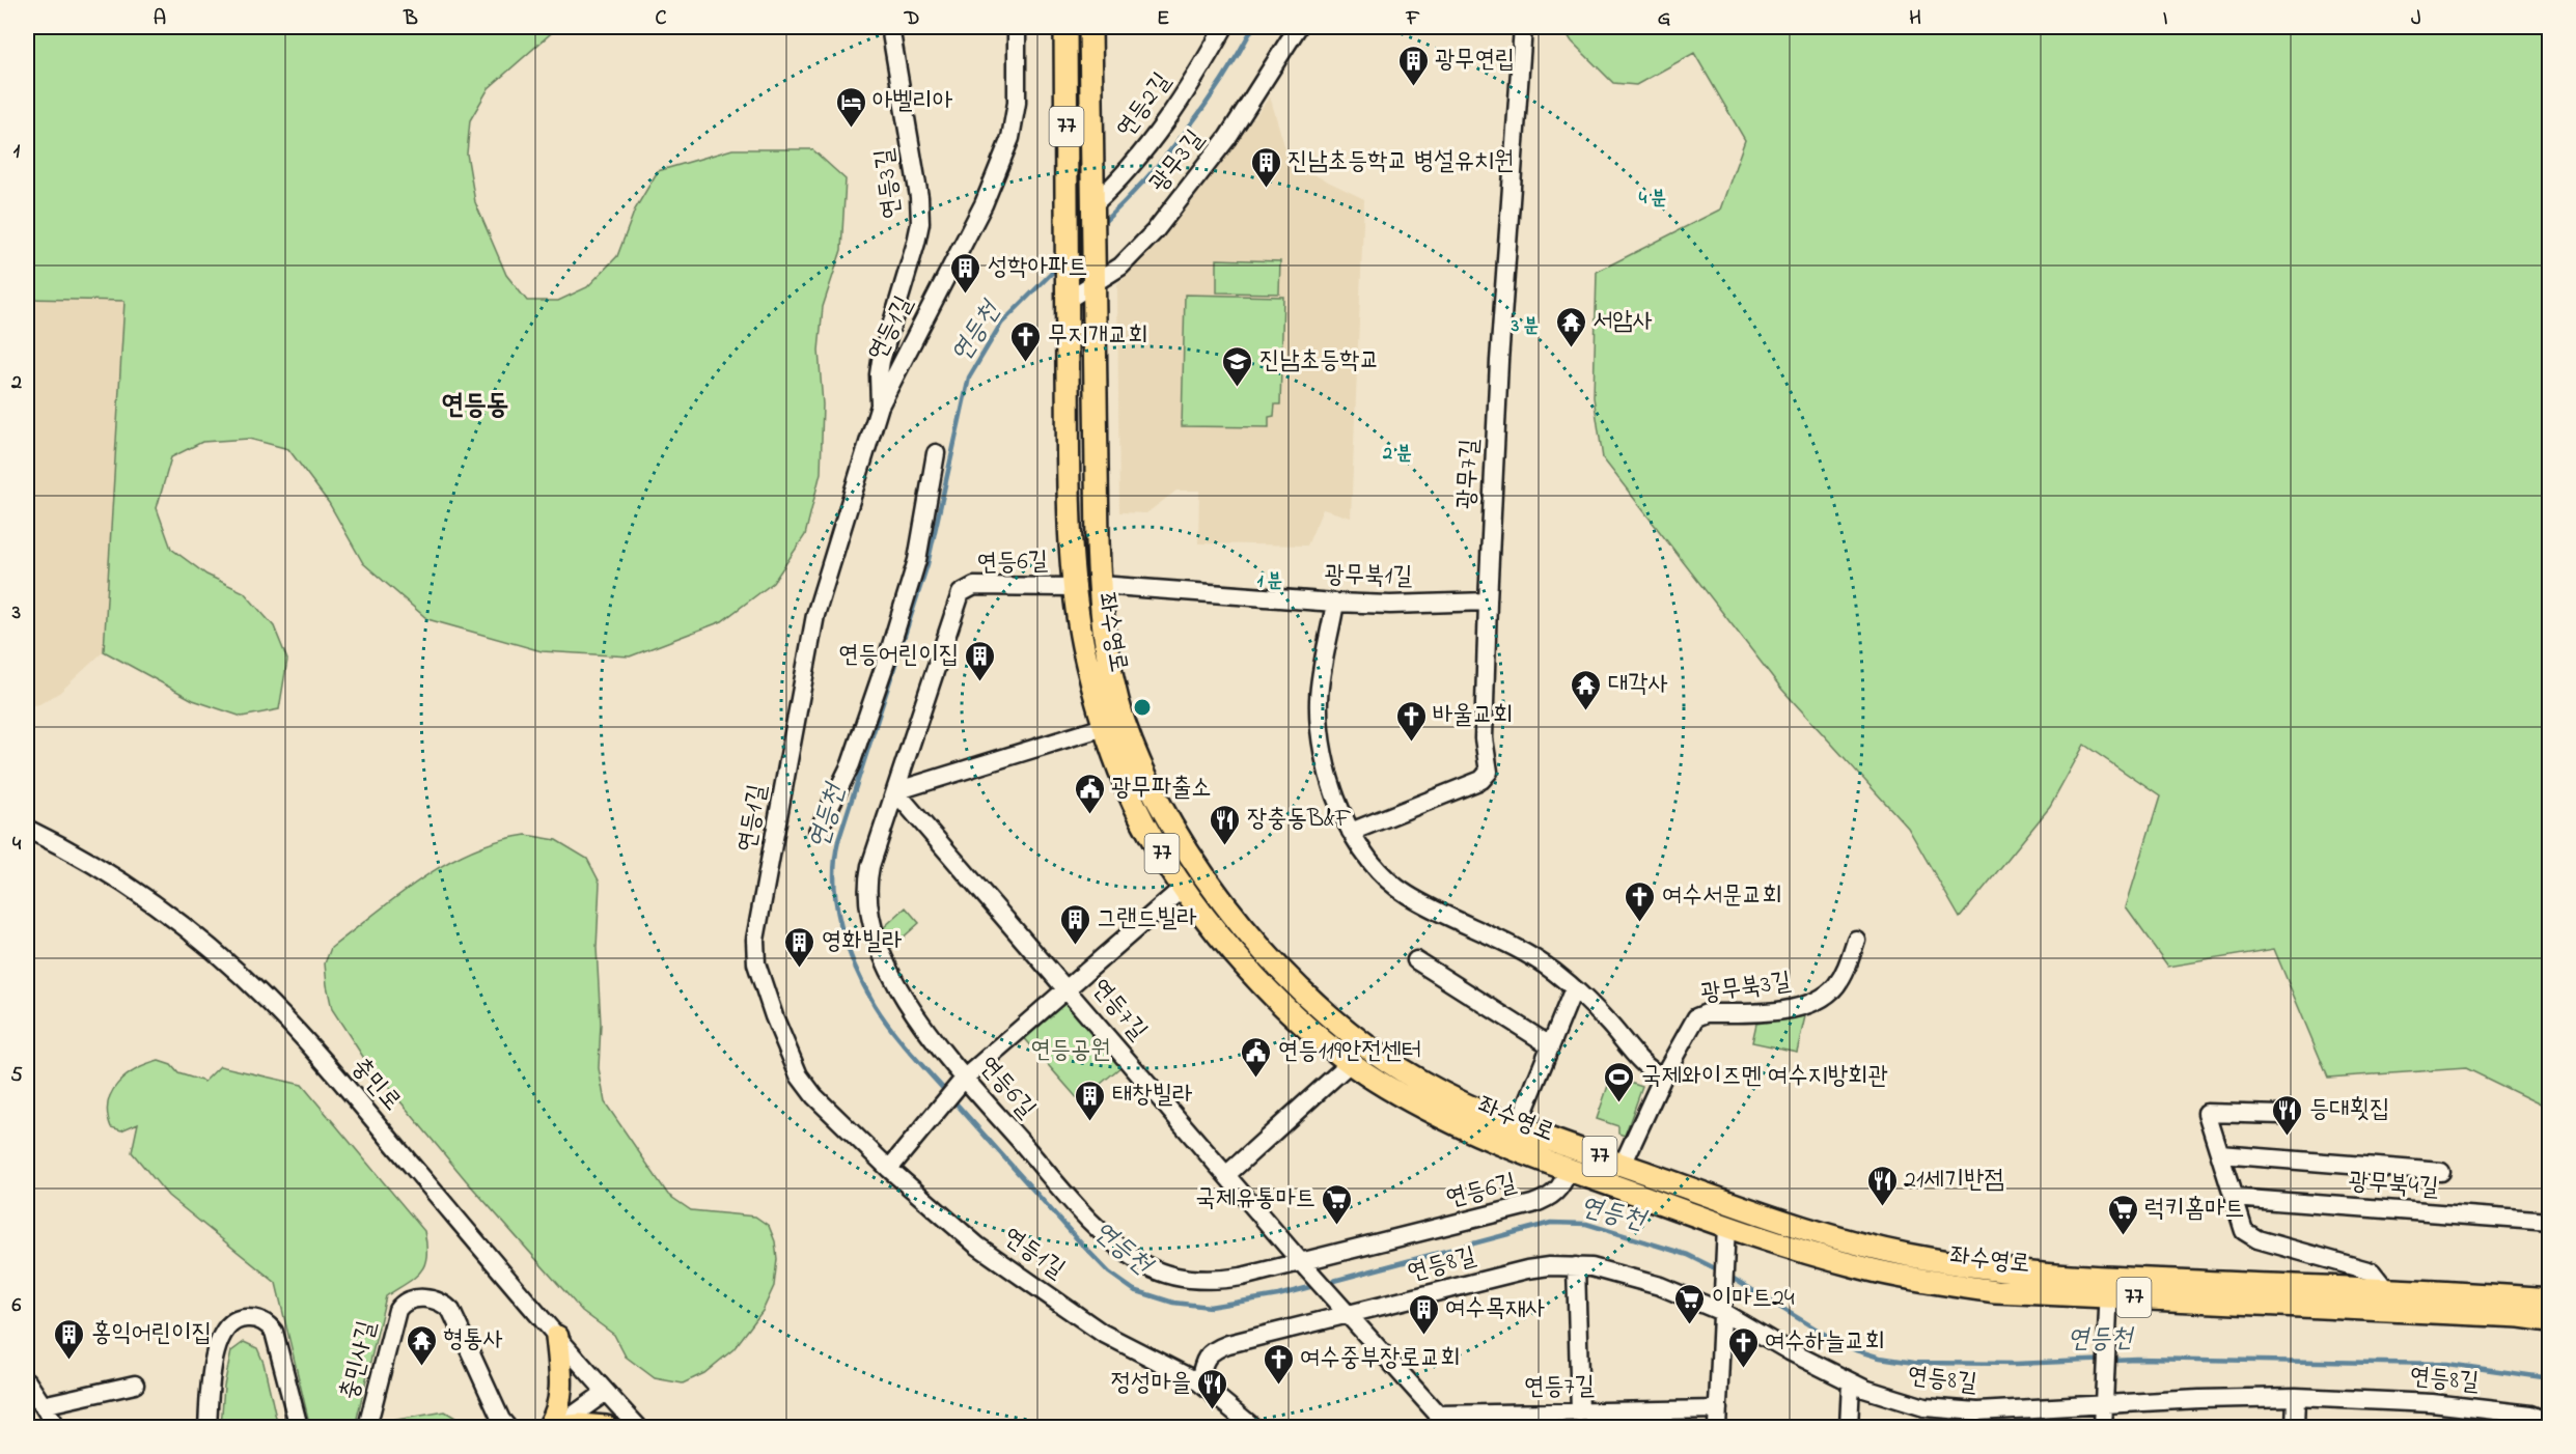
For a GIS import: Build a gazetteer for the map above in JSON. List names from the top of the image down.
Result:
{
  "streets": {
    "main road": ["77", "좌수영로"],
    "street": [
      "연등2길",
      "광무3길",
      "연등3길",
      "연등1길",
      "광무7길",
      "연등6길",
      "광무북1길",
      "광무북3길",
      "연등7길",
      "충민로",
      "광무북4길",
      "연등8길",
      "충민사길"
    ]
  },
  "crossings": [
    ["연등2길", "77"],
    ["연등2길", "좌수영로"],
    ["77", "좌수영로"],
    ["광무3길", "좌수영로"],
    ["연등3길", "연등1길"],
    ["연등1길", "연등8길"],
    ["광무7길", "광무북1길"],
    ["연등6길", "좌수영로"],
    ["연등6길", "연등7길"],
    ["광무북1길", "좌수영로"],
    ["좌수영로", "광무북3길"],
    ["연등7길", "연등8길"]
  ],
  "districts": ["연등동"],
  "water": ["연등천"],
  "parks": ["연등공원"],
  "places": {
    "building": [
      "광무연립",
      "진남초등학교 병설유치원",
      "성학아파트",
      "연등어린이집",
      "그랜드빌라",
      "영화빌라",
      "태창빌라",
      "여수목재사",
      "홍익어린이집"
    ],
    "hotel": ["아벨리아"],
    "temple": ["서암사", "대각사", "형통사"],
    "church": [
      "무지개교회",
      "바울교회",
      "여수서문교회",
      "여수하늘교회",
      "여수중부장로교회"
    ],
    "school or university": ["진남초등학교"],
    "public building": ["광무파출소", "연등119안전센터"],
    "restaurant": [
      "장충동B&F",
      "등대횟집",
      "21세기반점",
      "정성마을"
    ],
    "sports": ["국제와이즈멘 여수지방회관"],
    "supermarket": ["국제유통마트", "럭키홈마트", "이마트24"]
  },
  "grid": {
    "columns": [
      "A",
      "B",
      "C",
      "D",
      "E",
      "F",
      "G",
      "H",
      "I",
      "J"
    ],
    "rows": [
      "1",
      "2",
      "3",
      "4",
      "5",
      "6"
    ]
  },
  "rings": [
    "4 분",
    "3 분",
    "2 분",
    "1 분"
  ]
}
